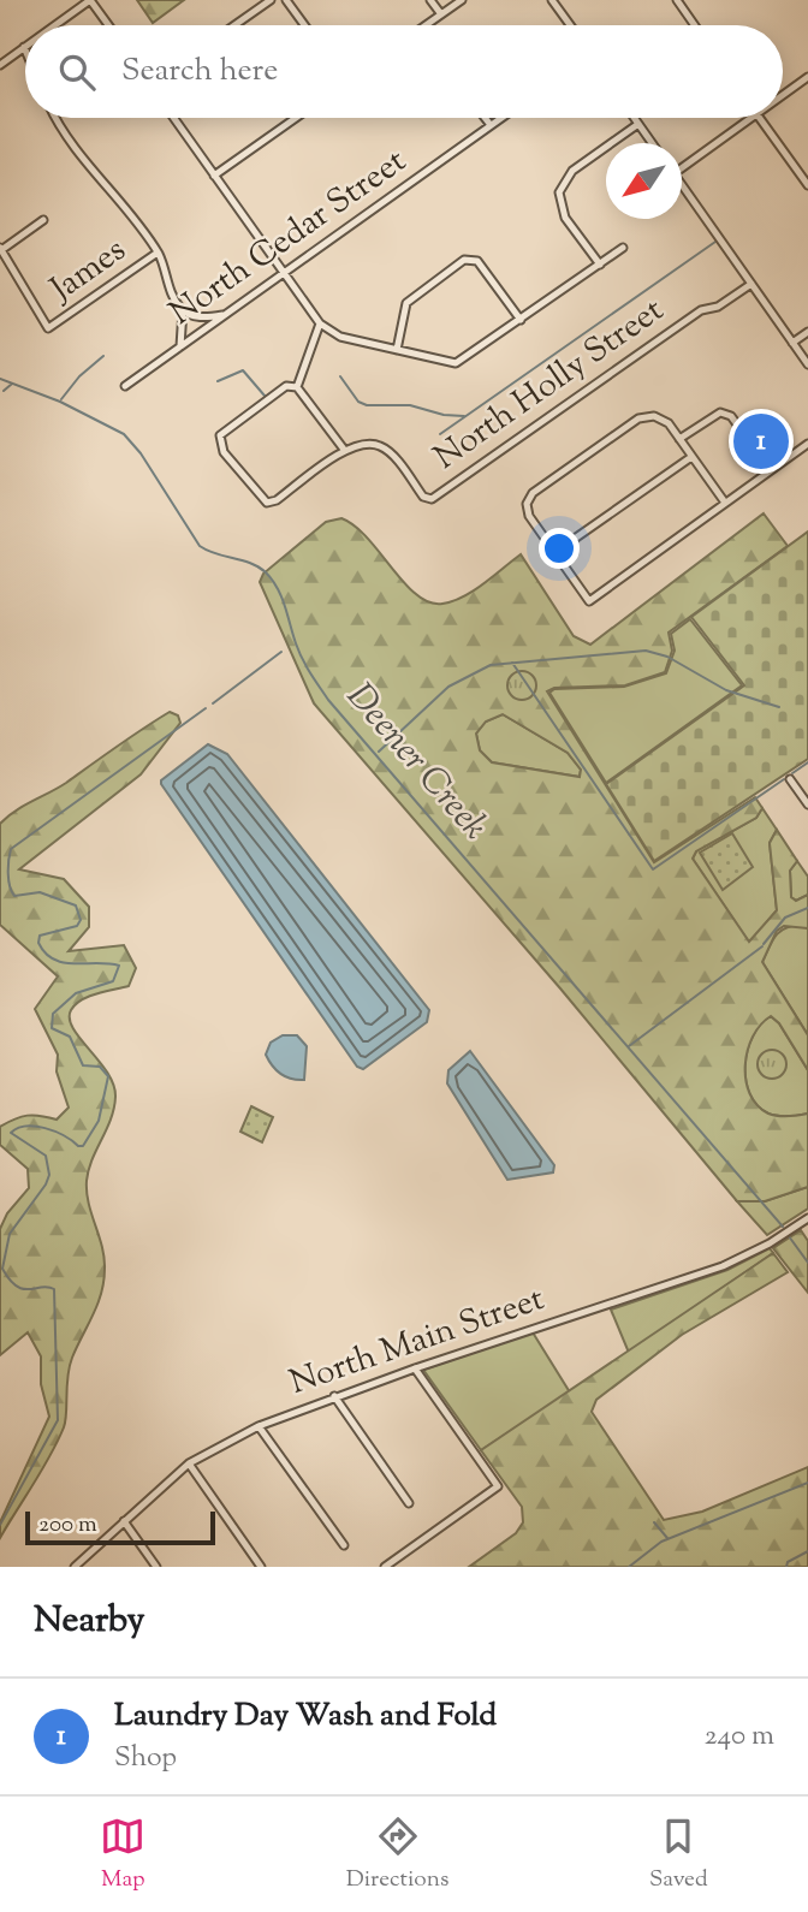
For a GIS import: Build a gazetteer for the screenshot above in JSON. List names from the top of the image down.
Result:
{
  "streets": {
    "street": [
      "North Cedar Street",
      "James",
      "North Holly Street",
      "North Main Street"
    ]
  },
  "water": ["Deener Creek"],
  "scale_bar": "200 m",
  "north": "bottom left",
  "page": {
    "search": "Search here",
    "pins": "1",
    "scale": "200 m",
    "heading": "Nearby",
    "list": [
      {
        "mark": "1",
        "name": "Laundry Day Wash and Fold",
        "note": "Shop",
        "value": "240 m"
      }
    ],
    "nav": ["Map", "Directions", "Saved"]
  }
}
